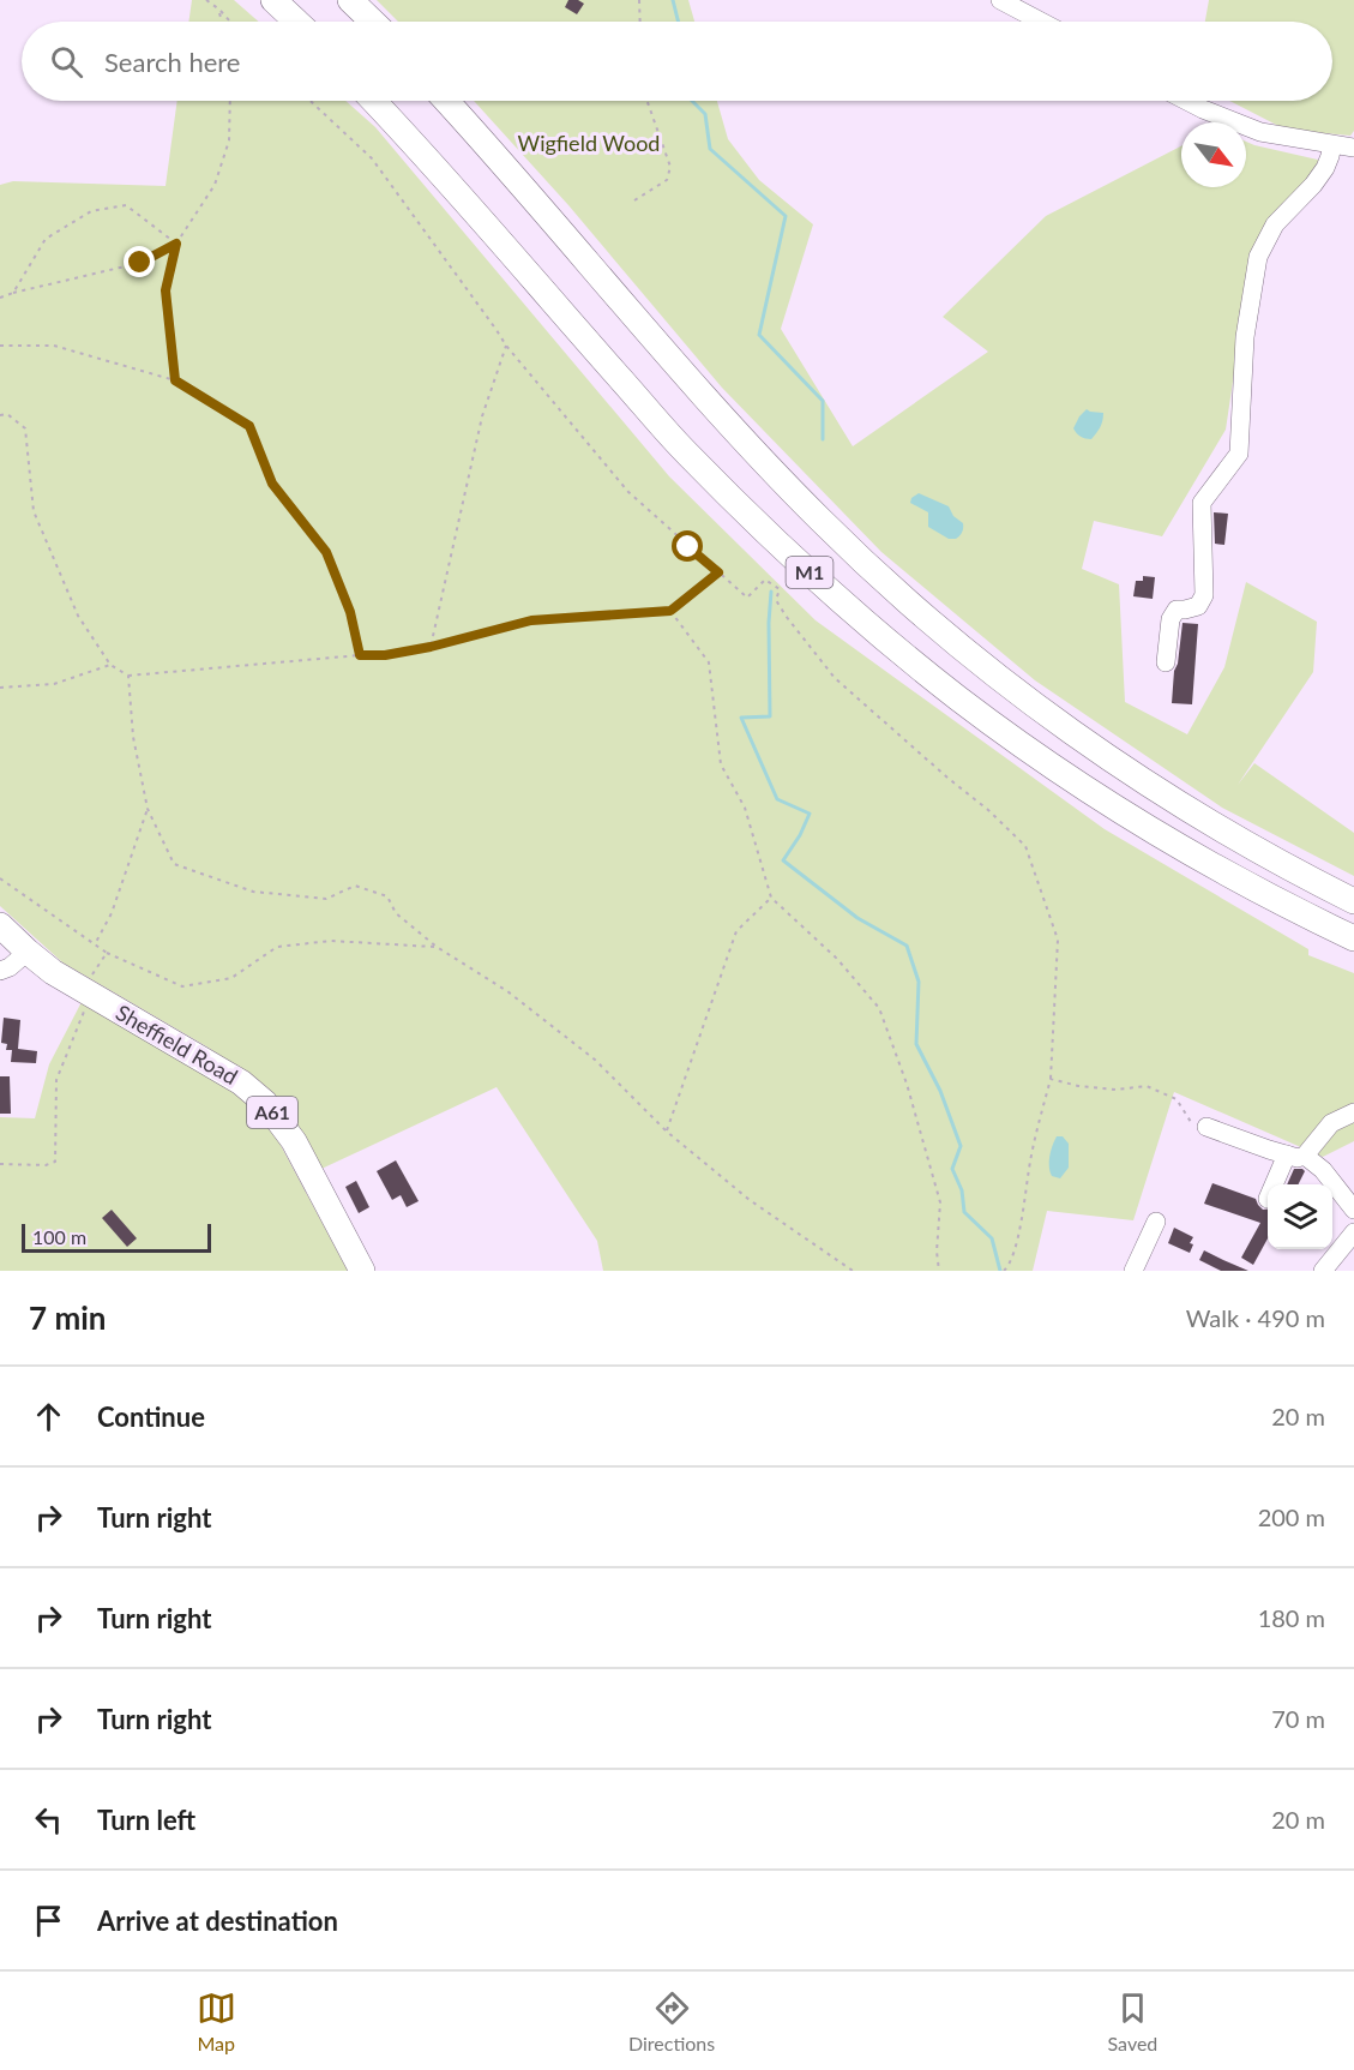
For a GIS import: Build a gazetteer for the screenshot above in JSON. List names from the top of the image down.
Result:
{
  "streets": {
    "highway": ["M1", "Sheffield Road", "A61"]
  },
  "parks": ["Wigfield Wood"],
  "scale_bar": "100 m",
  "north": "bottom right",
  "page": {
    "search": "Search here",
    "scale": "100 m",
    "heading": ["7 min", "Walk · 490 m"],
    "list": [
      ["Continue", "20 m"],
      ["Turn right", "200 m"],
      ["Turn right", "180 m"],
      ["Turn right", "70 m"],
      ["Turn left", "20 m"],
      "Arrive at destination"
    ],
    "nav": ["Map", "Directions", "Saved"]
  }
}
